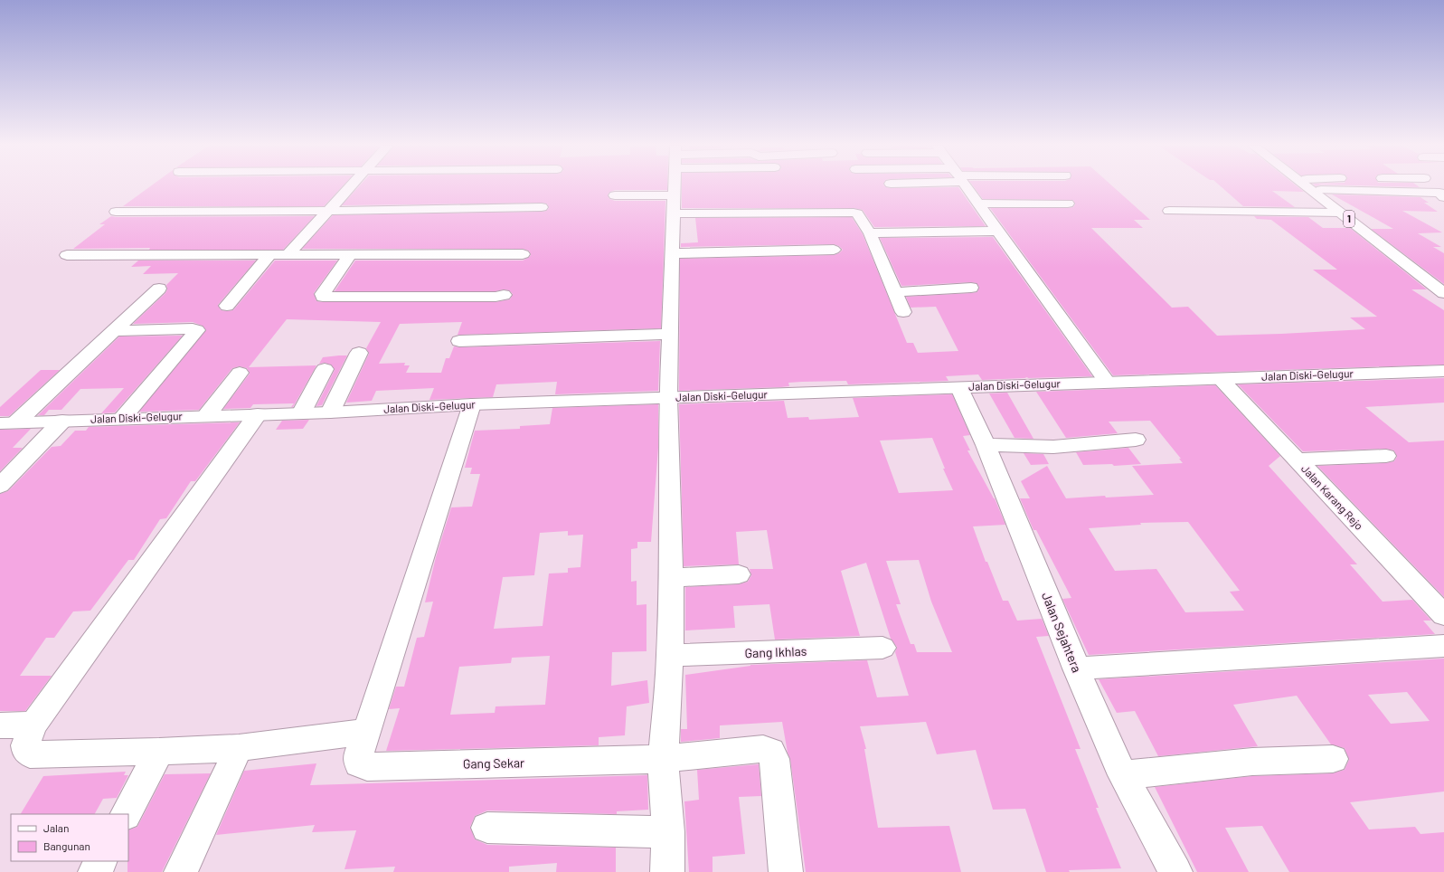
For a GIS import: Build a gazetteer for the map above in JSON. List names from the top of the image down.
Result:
{
  "streets": {
    "main road": [
      "1",
      "Jalan Diski–Gelugur",
      "Jalan Karang Rejo",
      "Jalan Sejahtera",
      "Gang Ikhlas",
      "Gang Sekar"
    ]
  },
  "crossings": [
    ["Jalan Diski–Gelugur", "Jalan Karang Rejo"],
    ["Jalan Diski–Gelugur", "Jalan Sejahtera"]
  ],
  "legend": ["Jalan", "Bangunan"]
}
